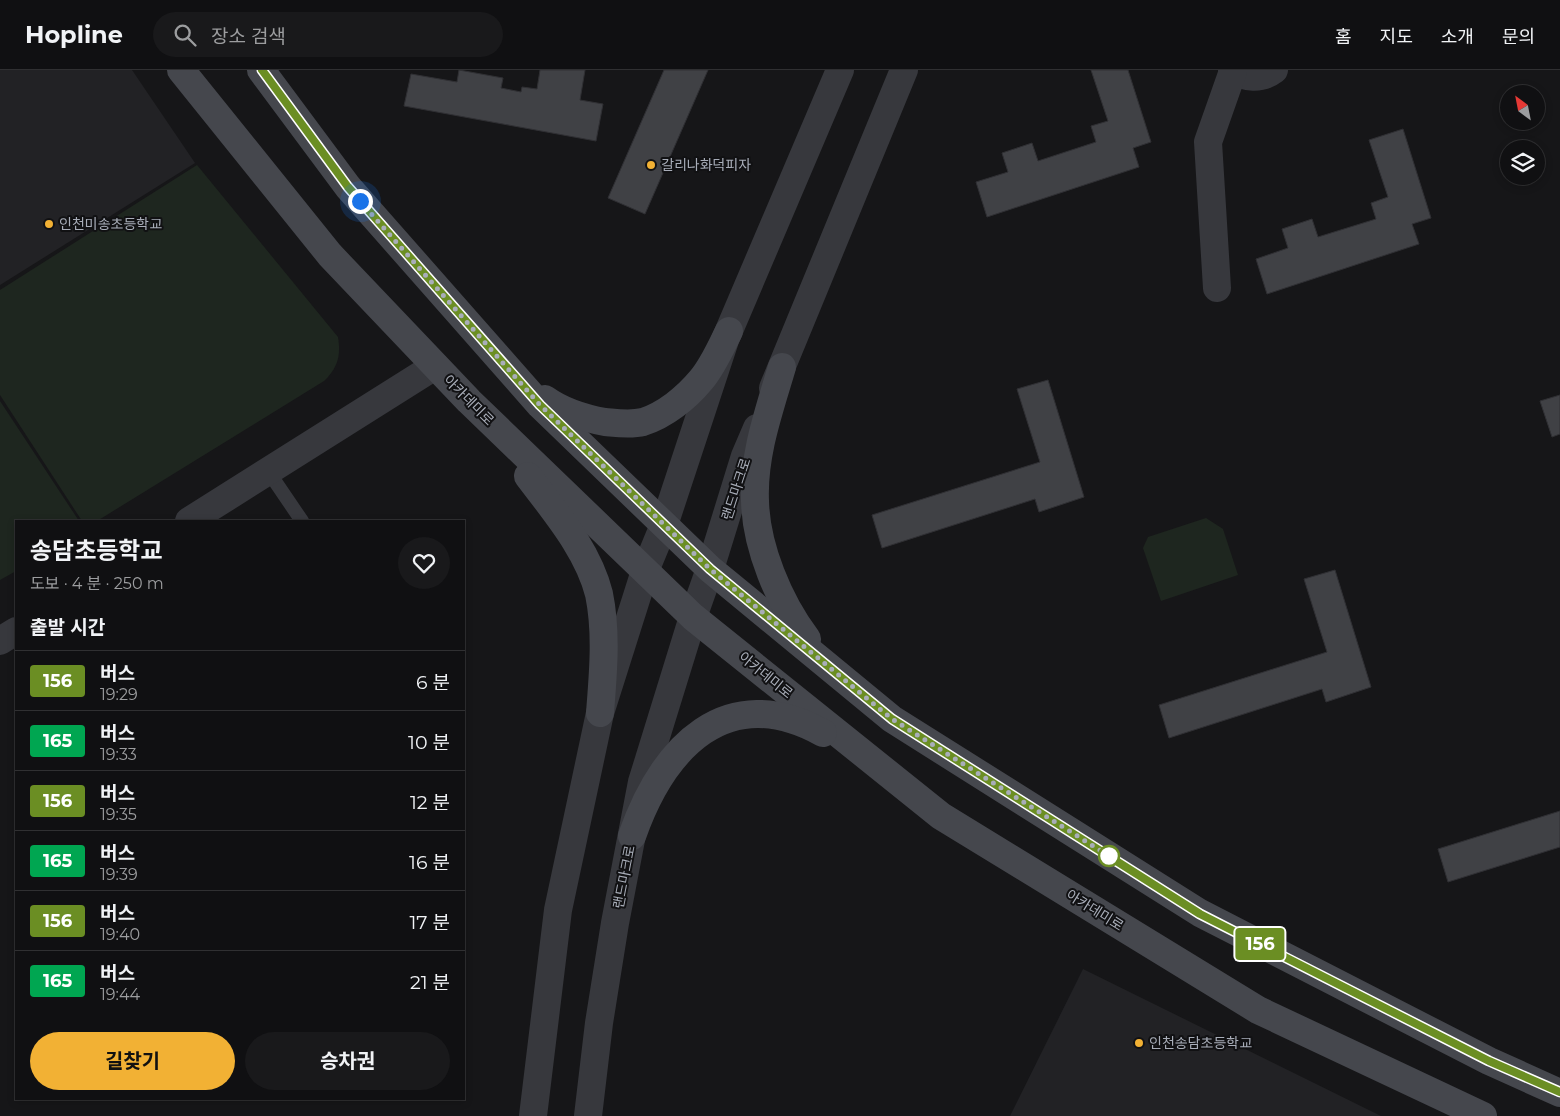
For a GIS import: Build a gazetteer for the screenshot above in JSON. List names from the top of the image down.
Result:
{
  "streets": {
    "main road": ["아카데미로"],
    "street": ["랜드마크로"]
  },
  "crossings": [
    ["아카데미로", "랜드마크로"]
  ],
  "places": ["갈리나화덕피자", "인천미송초등학교", "인천송담초등학교"],
  "lines": ["bus line 156"],
  "north": "top left",
  "page": {
    "header": "Hopline",
    "search": "장소 검색",
    "nav": [
      "홈",
      "지도",
      "소개",
      "문의"
    ],
    "on_map": "156",
    "heading": [
      ["송담초등학교", "도보 · 4 분 · 250 m"],
      "출발 시간"
    ],
    "list": [
      {
        "mark": "156",
        "name": "버스",
        "note": "19:29",
        "value": "6 분"
      },
      {
        "mark": "165",
        "name": "버스",
        "note": "19:33",
        "value": "10 분"
      },
      {
        "mark": "156",
        "name": "버스",
        "note": "19:35",
        "value": "12 분"
      },
      {
        "mark": "165",
        "name": "버스",
        "note": "19:39",
        "value": "16 분"
      },
      {
        "mark": "156",
        "name": "버스",
        "note": "19:40",
        "value": "17 분"
      },
      {
        "mark": "165",
        "name": "버스",
        "note": "19:44",
        "value": "21 분"
      }
    ],
    "buttons": ["길찾기", "승차권"]
  }
}
